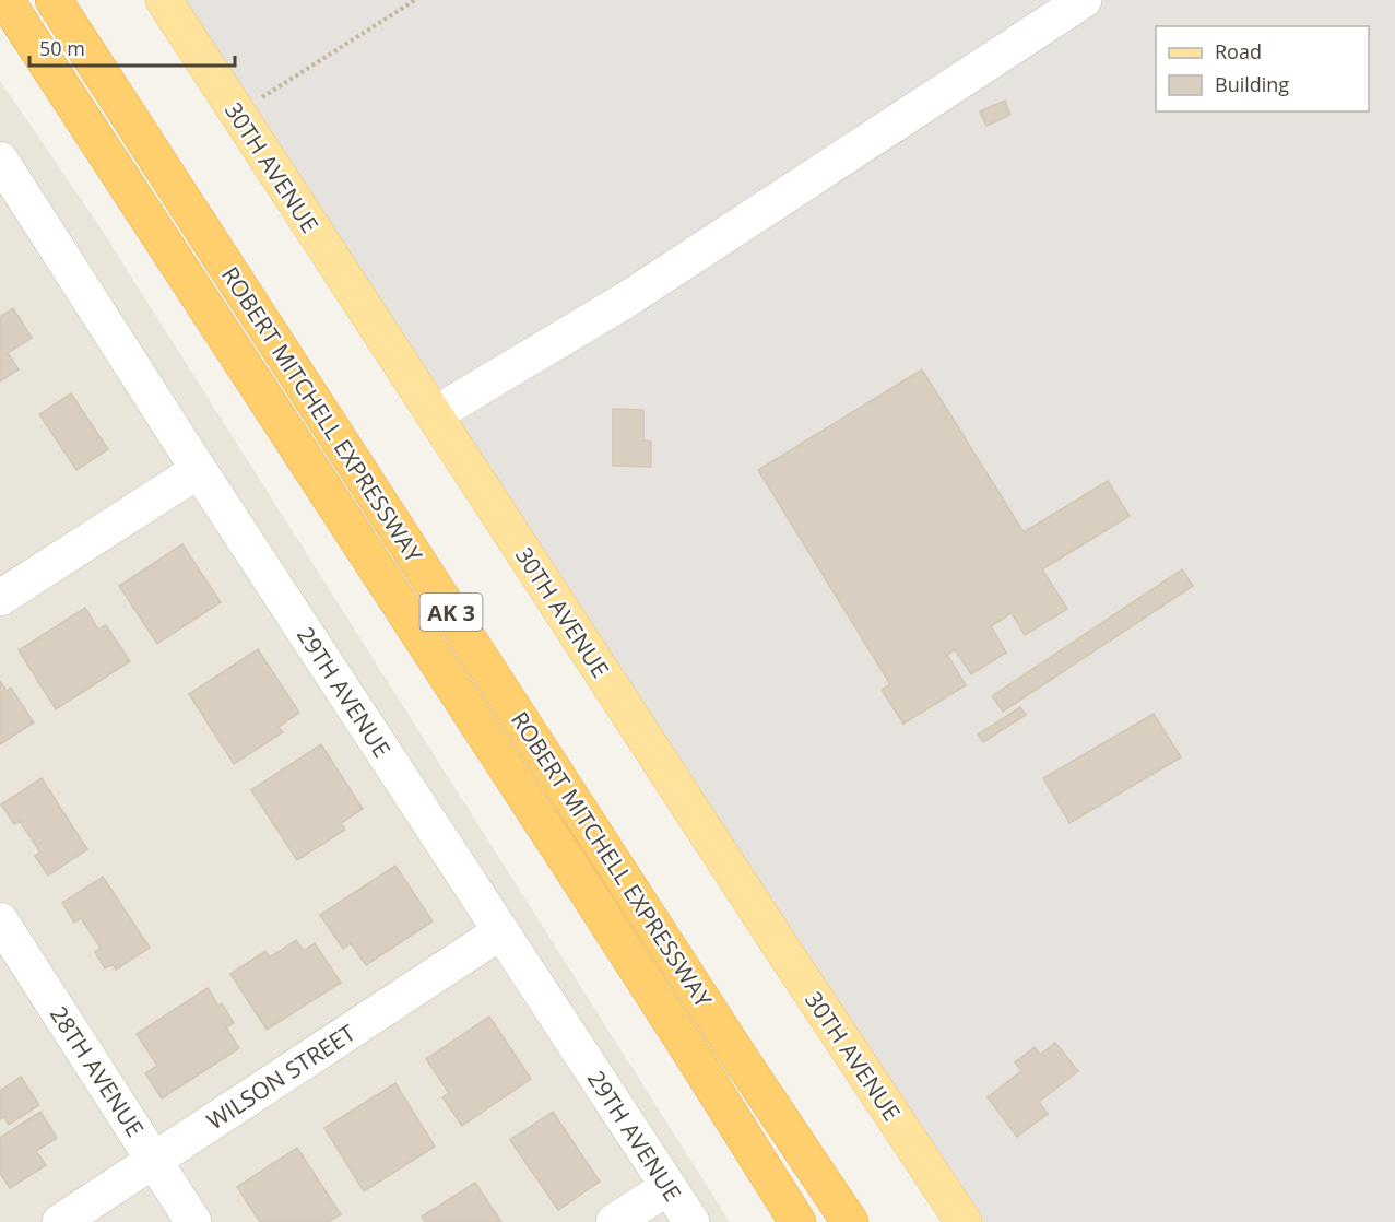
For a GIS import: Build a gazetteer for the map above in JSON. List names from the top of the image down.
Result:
{
  "streets": {
    "highway": ["ROBERT MITCHELL EXPRESSWAY", "AK 3"],
    "main road": ["30TH AVENUE"],
    "street": ["29TH AVENUE", "28TH AVENUE", "WILSON STREET"]
  },
  "crossings": [
    ["29TH AVENUE", "WILSON STREET"],
    ["28TH AVENUE", "WILSON STREET"]
  ],
  "legend": ["Road", "Building"],
  "scale_bar": "50 m"
}
